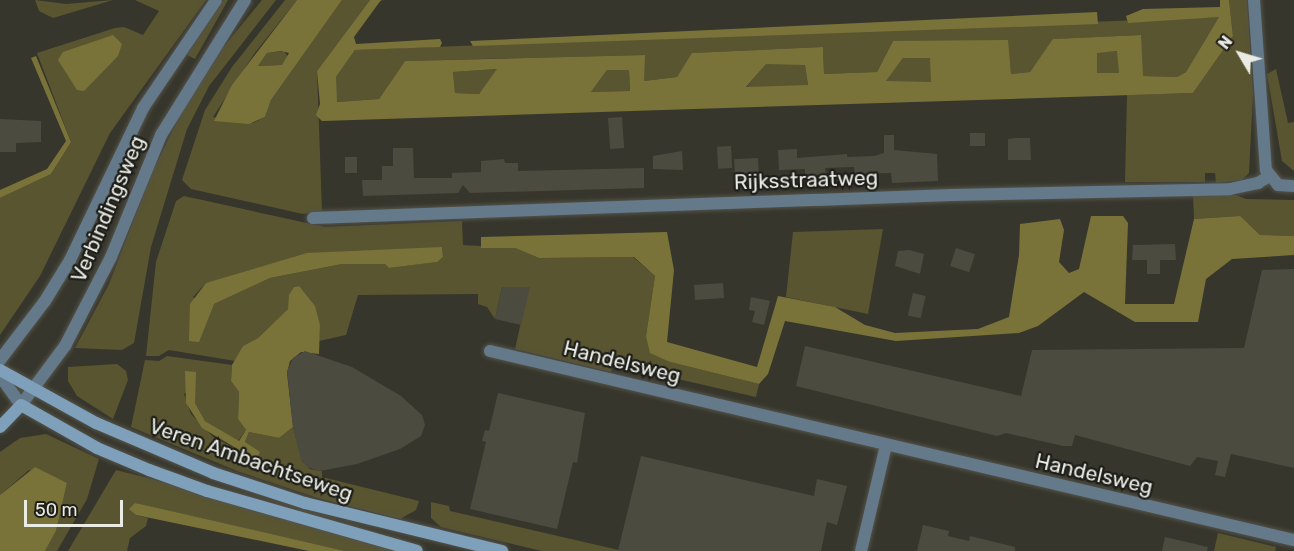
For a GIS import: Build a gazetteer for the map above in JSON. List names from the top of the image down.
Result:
{
  "streets": {
    "main road": ["Verbindingsweg", "Veren Ambachtseweg"],
    "street": ["Rijksstraatweg", "Handelsweg"]
  },
  "crossings": [
    ["Verbindingsweg", "Veren Ambachtseweg"]
  ],
  "scale_bar": "50 m",
  "north": "top left"
}
